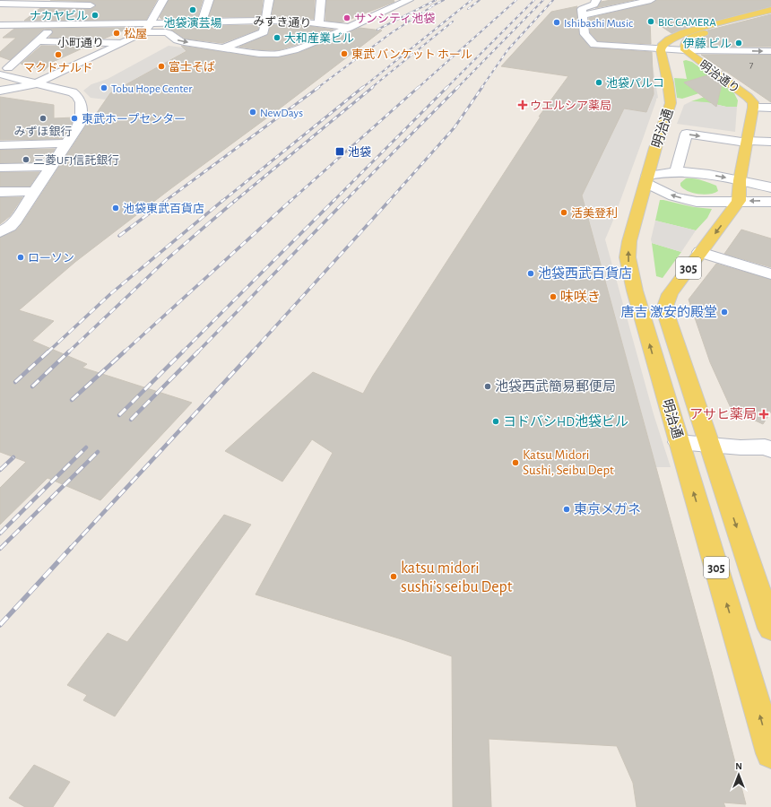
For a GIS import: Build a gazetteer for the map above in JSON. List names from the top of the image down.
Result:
{
  "streets": {
    "main road": ["明治通り", "明治通", "305"],
    "street": ["みずき通り", "小町通り"]
  },
  "crossings": [
    ["みずき通り", "小町通り"],
    ["明治通", "305"]
  ],
  "places": {
    "other": [
      "池袋演芸場",
      "ナカヤビル",
      "サンシティ池袋",
      "BIC CAMERA",
      "Ishibashi Music",
      "松屋",
      "大和産業ビル",
      "伊藤 ビル",
      "東武 バンケット ホール",
      "マクドナルド",
      "富士そば",
      "池袋パルコ",
      "Tobu Hope Center",
      "NewDays",
      "みずほ銀行",
      "東武ホープセンター",
      "三菱UFJ信託銀行",
      "池袋東武百貨店",
      "活美登利",
      "ローソン",
      "池袋西武百貨店",
      "味咲き",
      "唐吉 激安的殿堂",
      "池袋西武簡易郵便局",
      "ヨドバシHD池袋ビル",
      "Katsu Midori Sushi, Seibu Dept",
      "東京メガネ",
      "katsu midori sushi’s seibu Dept"
    ],
    "health": ["ウエルシア薬局", "アサヒ薬局"],
    "transit": ["池袋"]
  },
  "house_numbers": ["7"],
  "north": "top"
}
